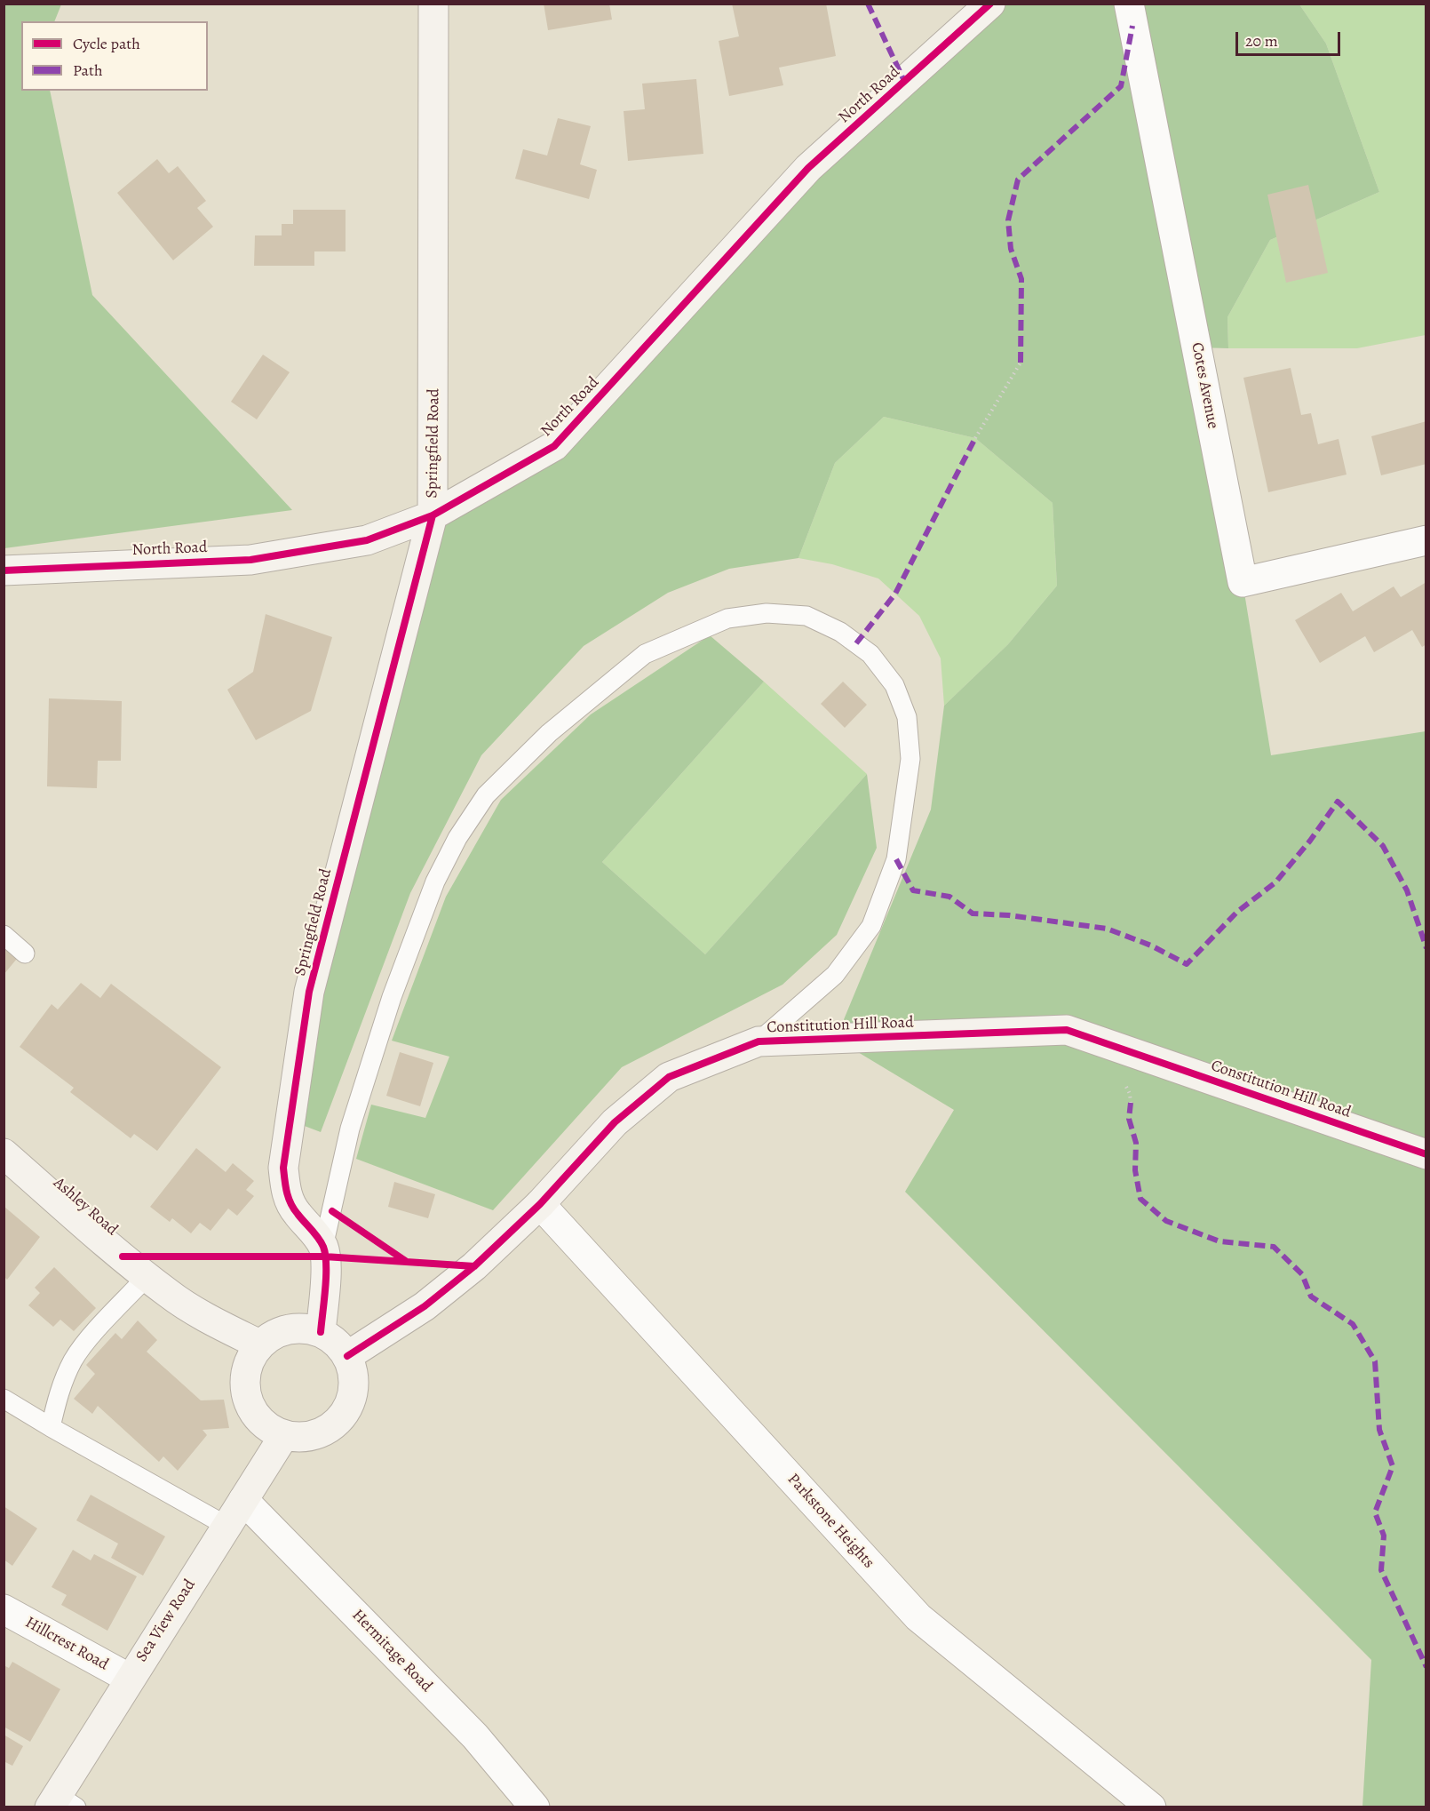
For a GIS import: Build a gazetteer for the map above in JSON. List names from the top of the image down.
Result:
{
  "streets": {
    "street": [
      "North Road",
      "Cotes Avenue",
      "Springfield Road",
      "Constitution Hill Road",
      "Ashley Road",
      "Parkstone Heights",
      "Sea View Road",
      "Hillcrest Road",
      "Hermitage Road"
    ]
  },
  "crossings": [
    ["North Road", "Springfield Road"],
    ["Springfield Road", "Constitution Hill Road"],
    ["Springfield Road", "Ashley Road"],
    ["Springfield Road", "Sea View Road"],
    ["Constitution Hill Road", "Ashley Road"],
    ["Constitution Hill Road", "Parkstone Heights"],
    ["Constitution Hill Road", "Sea View Road"],
    ["Ashley Road", "Sea View Road"],
    ["Sea View Road", "Hillcrest Road"],
    ["Sea View Road", "Hermitage Road"]
  ],
  "legend": ["Cycle path", "Path"],
  "scale_bar": "20 m"
}
